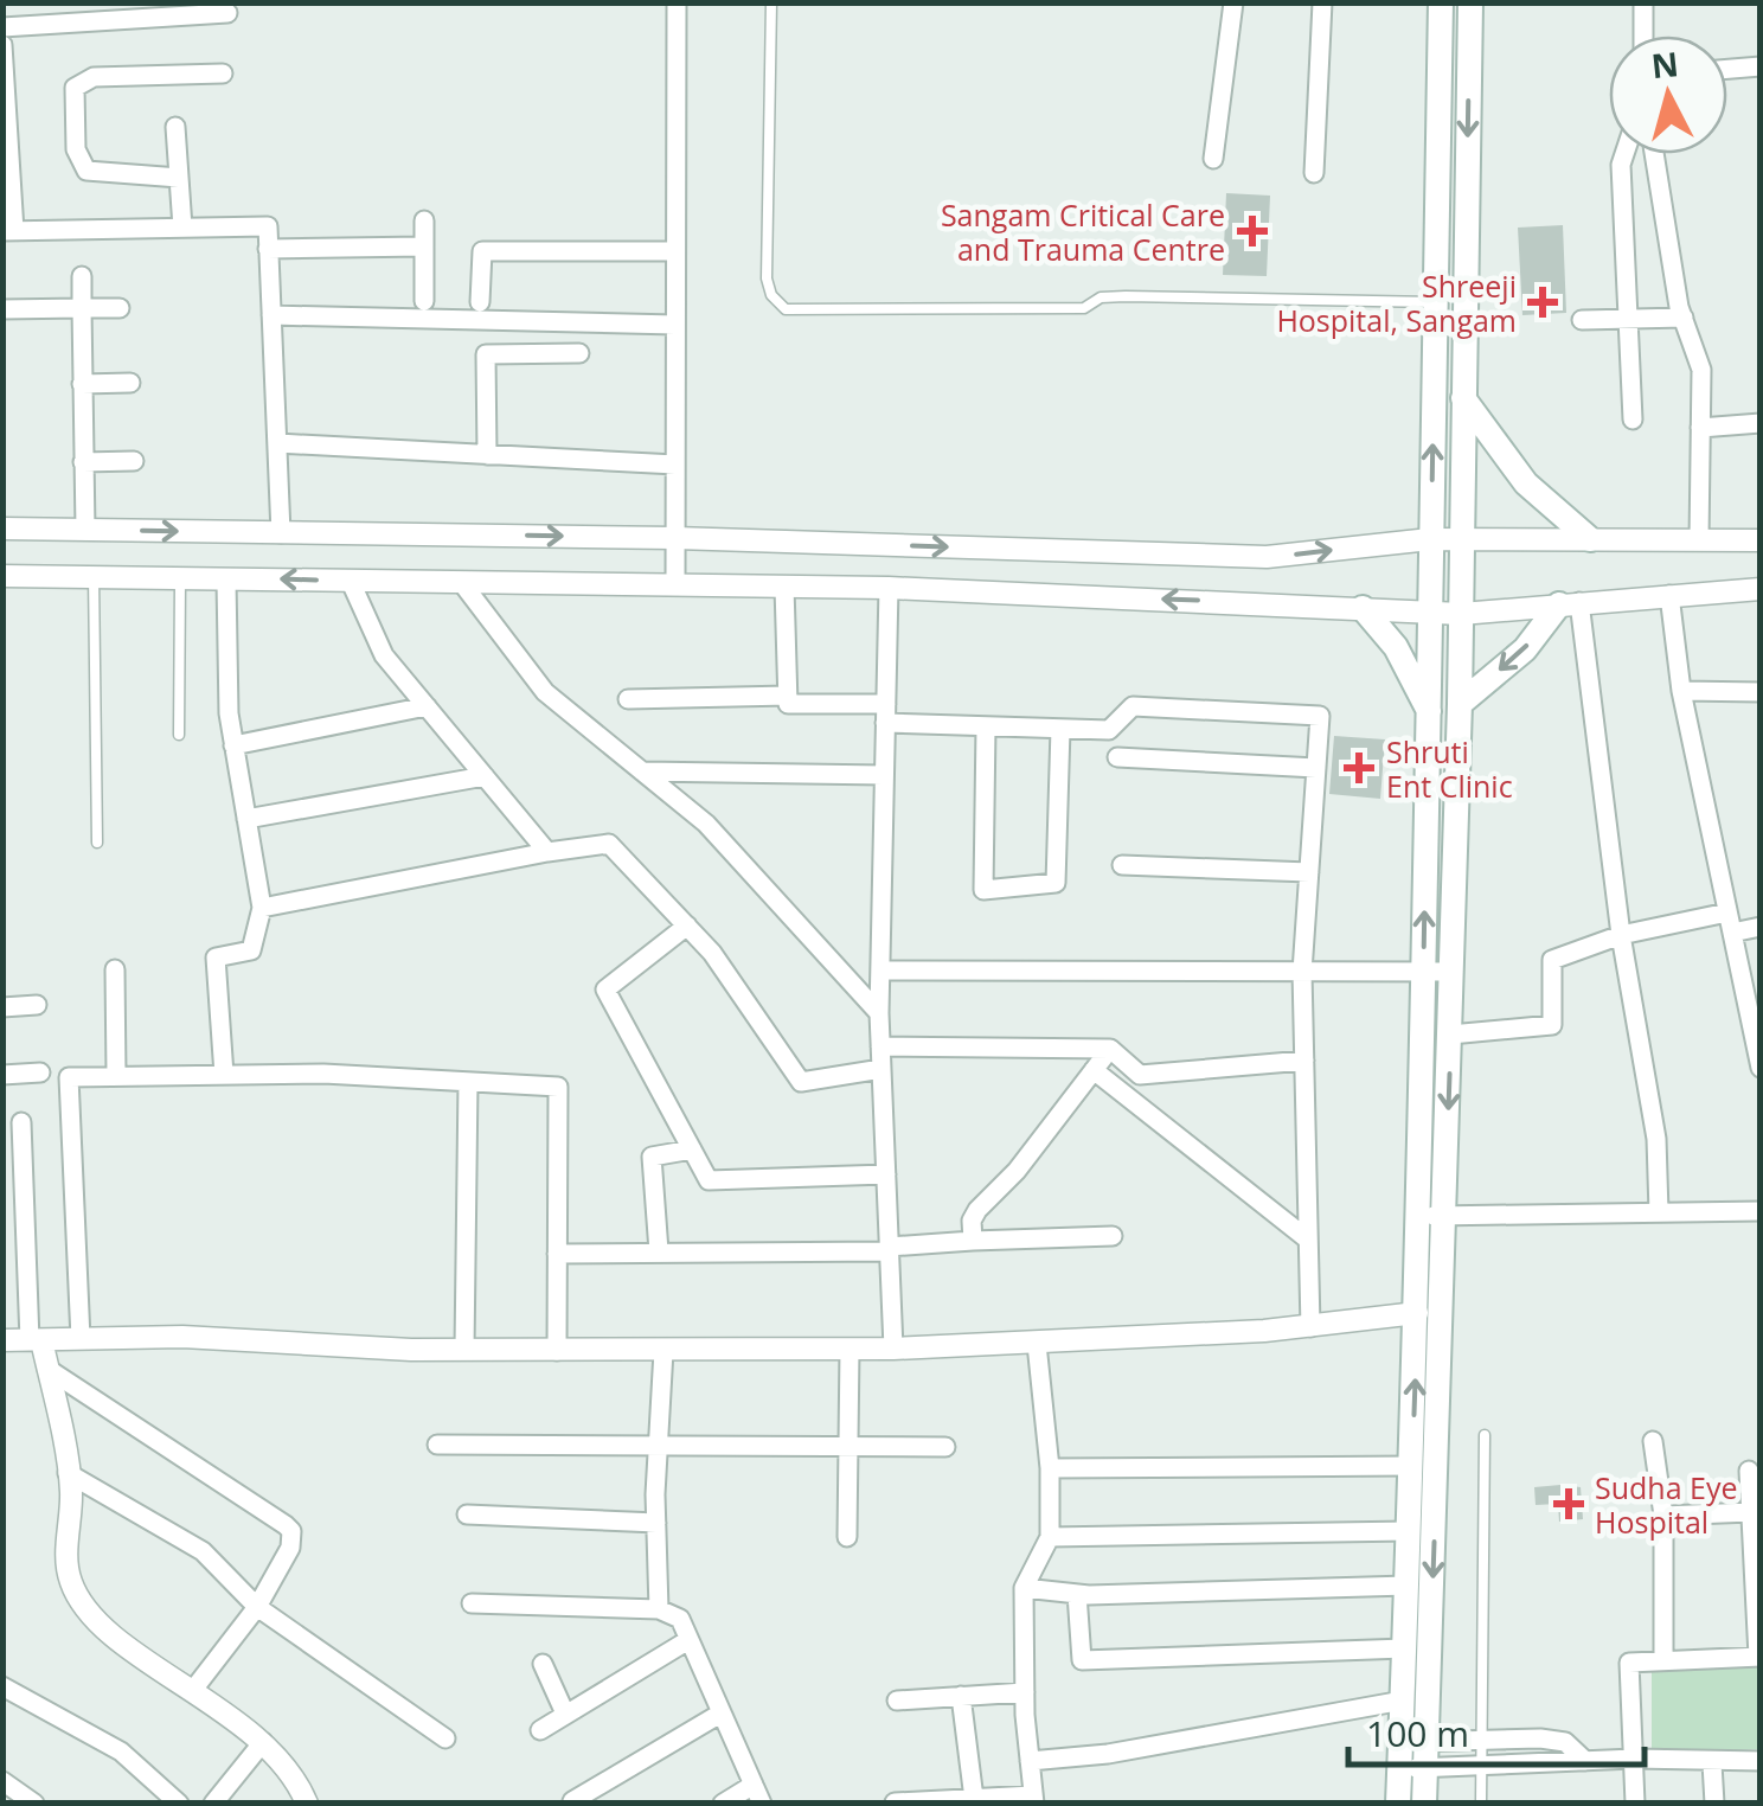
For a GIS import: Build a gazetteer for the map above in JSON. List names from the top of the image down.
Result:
{
  "places": {
    "health": [
      "Sangam Critical Care and Trauma Centre",
      "Shreeji Hospital, Sangam",
      "Shruti Ent Clinic",
      "Sudha Eye Hospital"
    ]
  },
  "scale_bar": "100 m",
  "north": "top"
}
